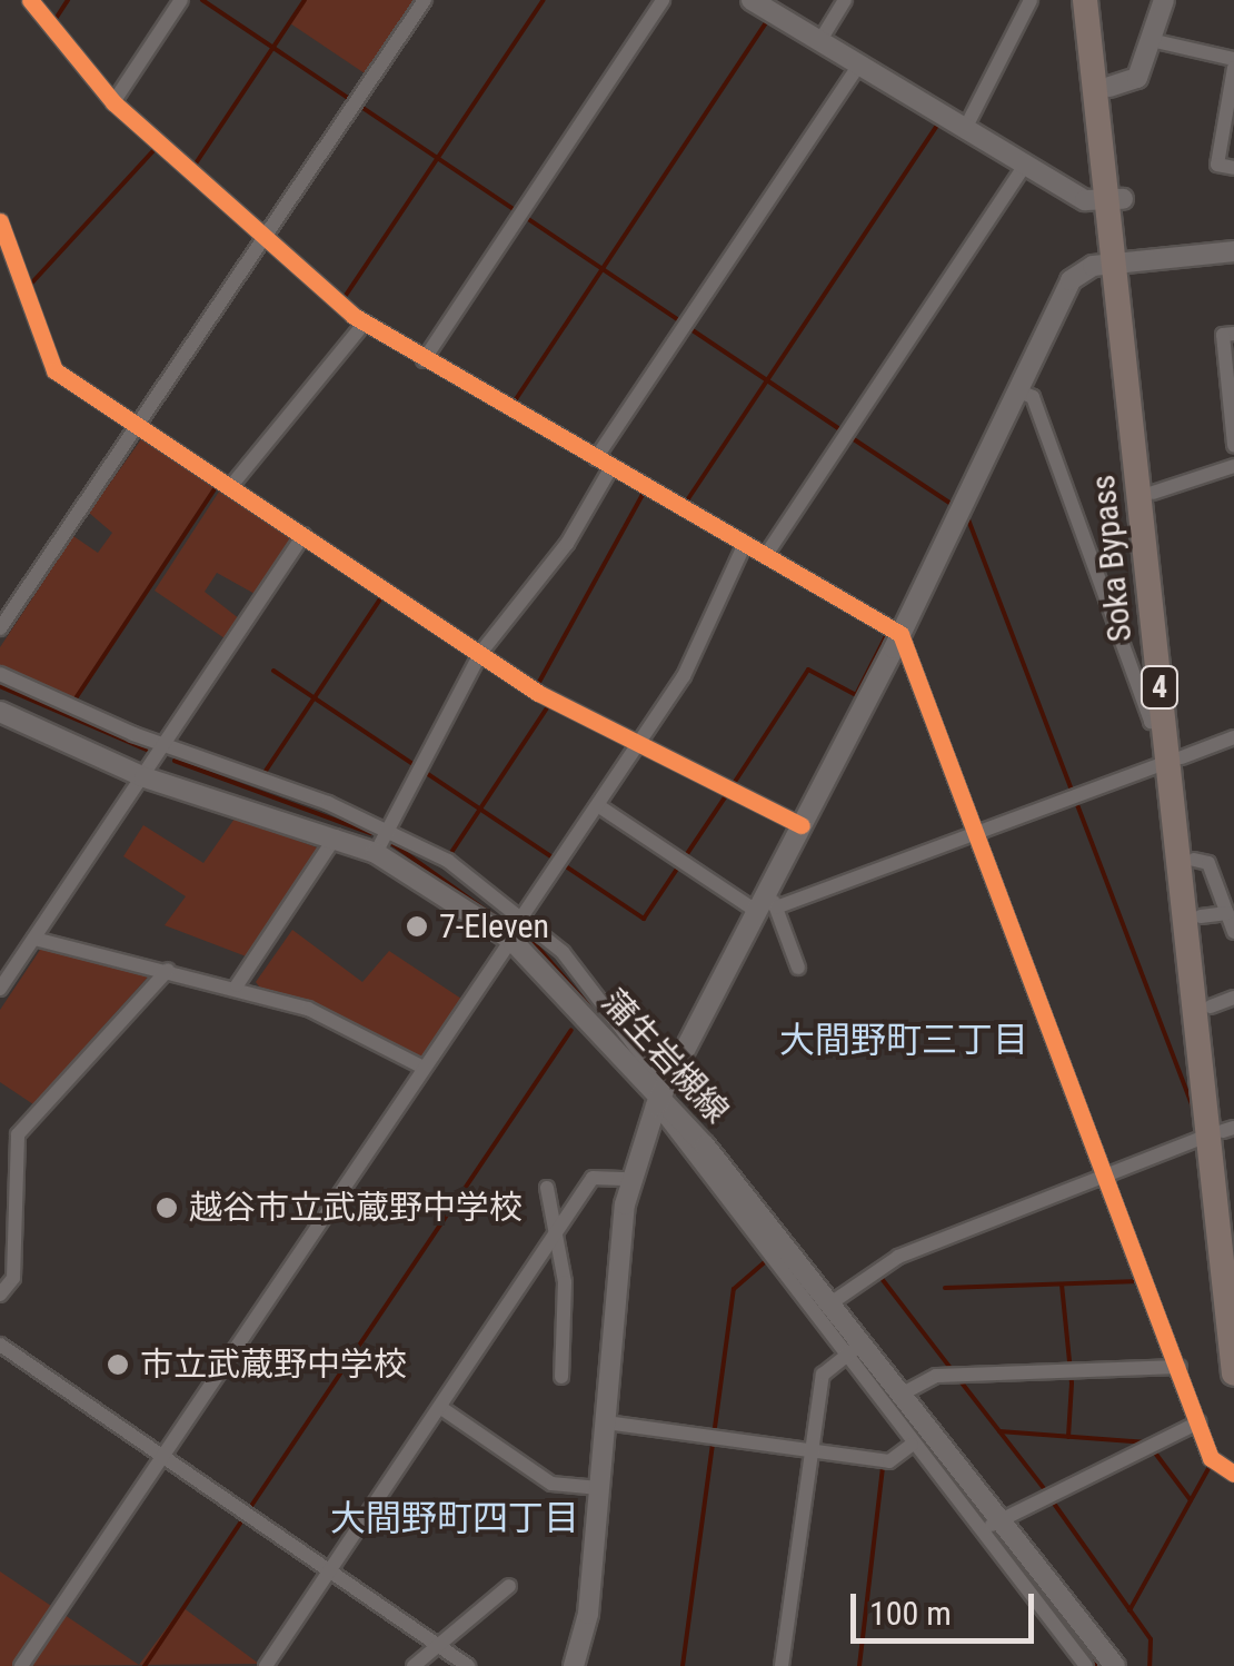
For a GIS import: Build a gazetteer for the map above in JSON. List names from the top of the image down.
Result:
{
  "streets": {
    "highway": ["Soka Bypass", "4"],
    "main road": ["蒲生岩槻線"]
  },
  "districts": ["大間野町三丁目", "大間野町四丁目"],
  "places": ["7-Eleven", "越谷市立武蔵野中学校", "市立武蔵野中学校"],
  "scale_bar": "100 m"
}
